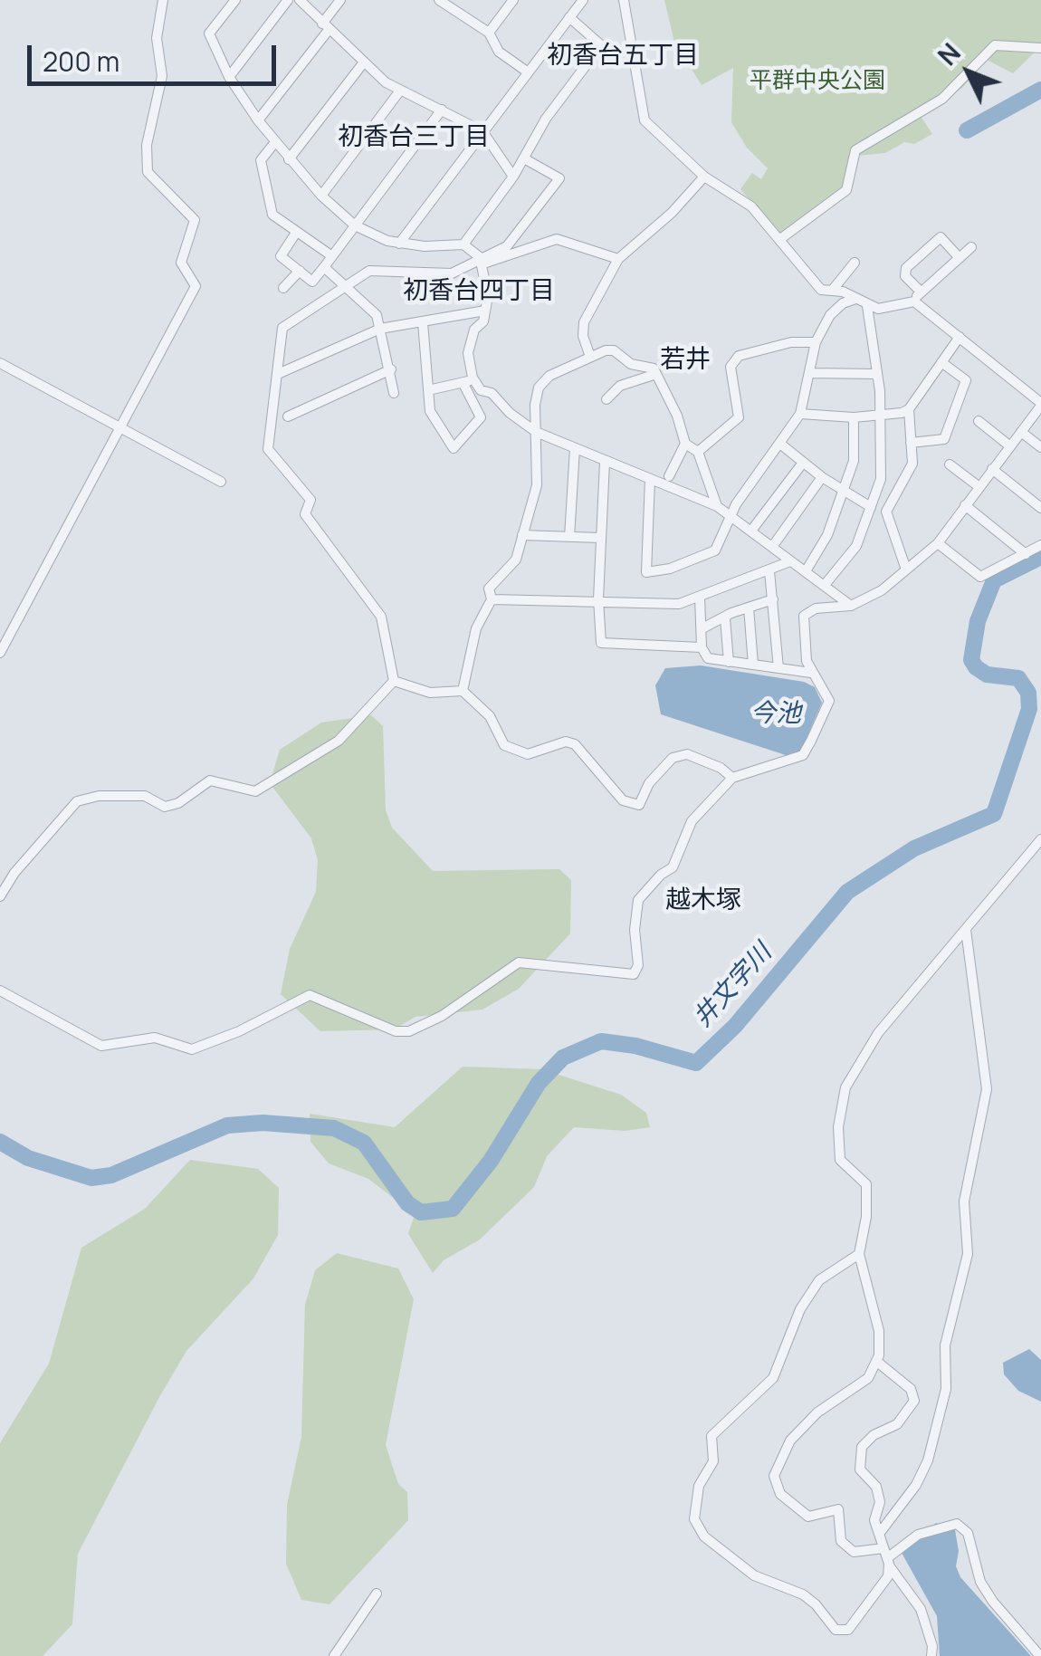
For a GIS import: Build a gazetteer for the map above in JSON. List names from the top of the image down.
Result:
{
  "districts": [
    "初香台五丁目",
    "初香台三丁目",
    "初香台四丁目",
    "若井",
    "越木塚"
  ],
  "water": ["今池", "井文字川"],
  "parks": ["平群中央公園"],
  "scale_bar": "200 m",
  "north": "top left"
}
